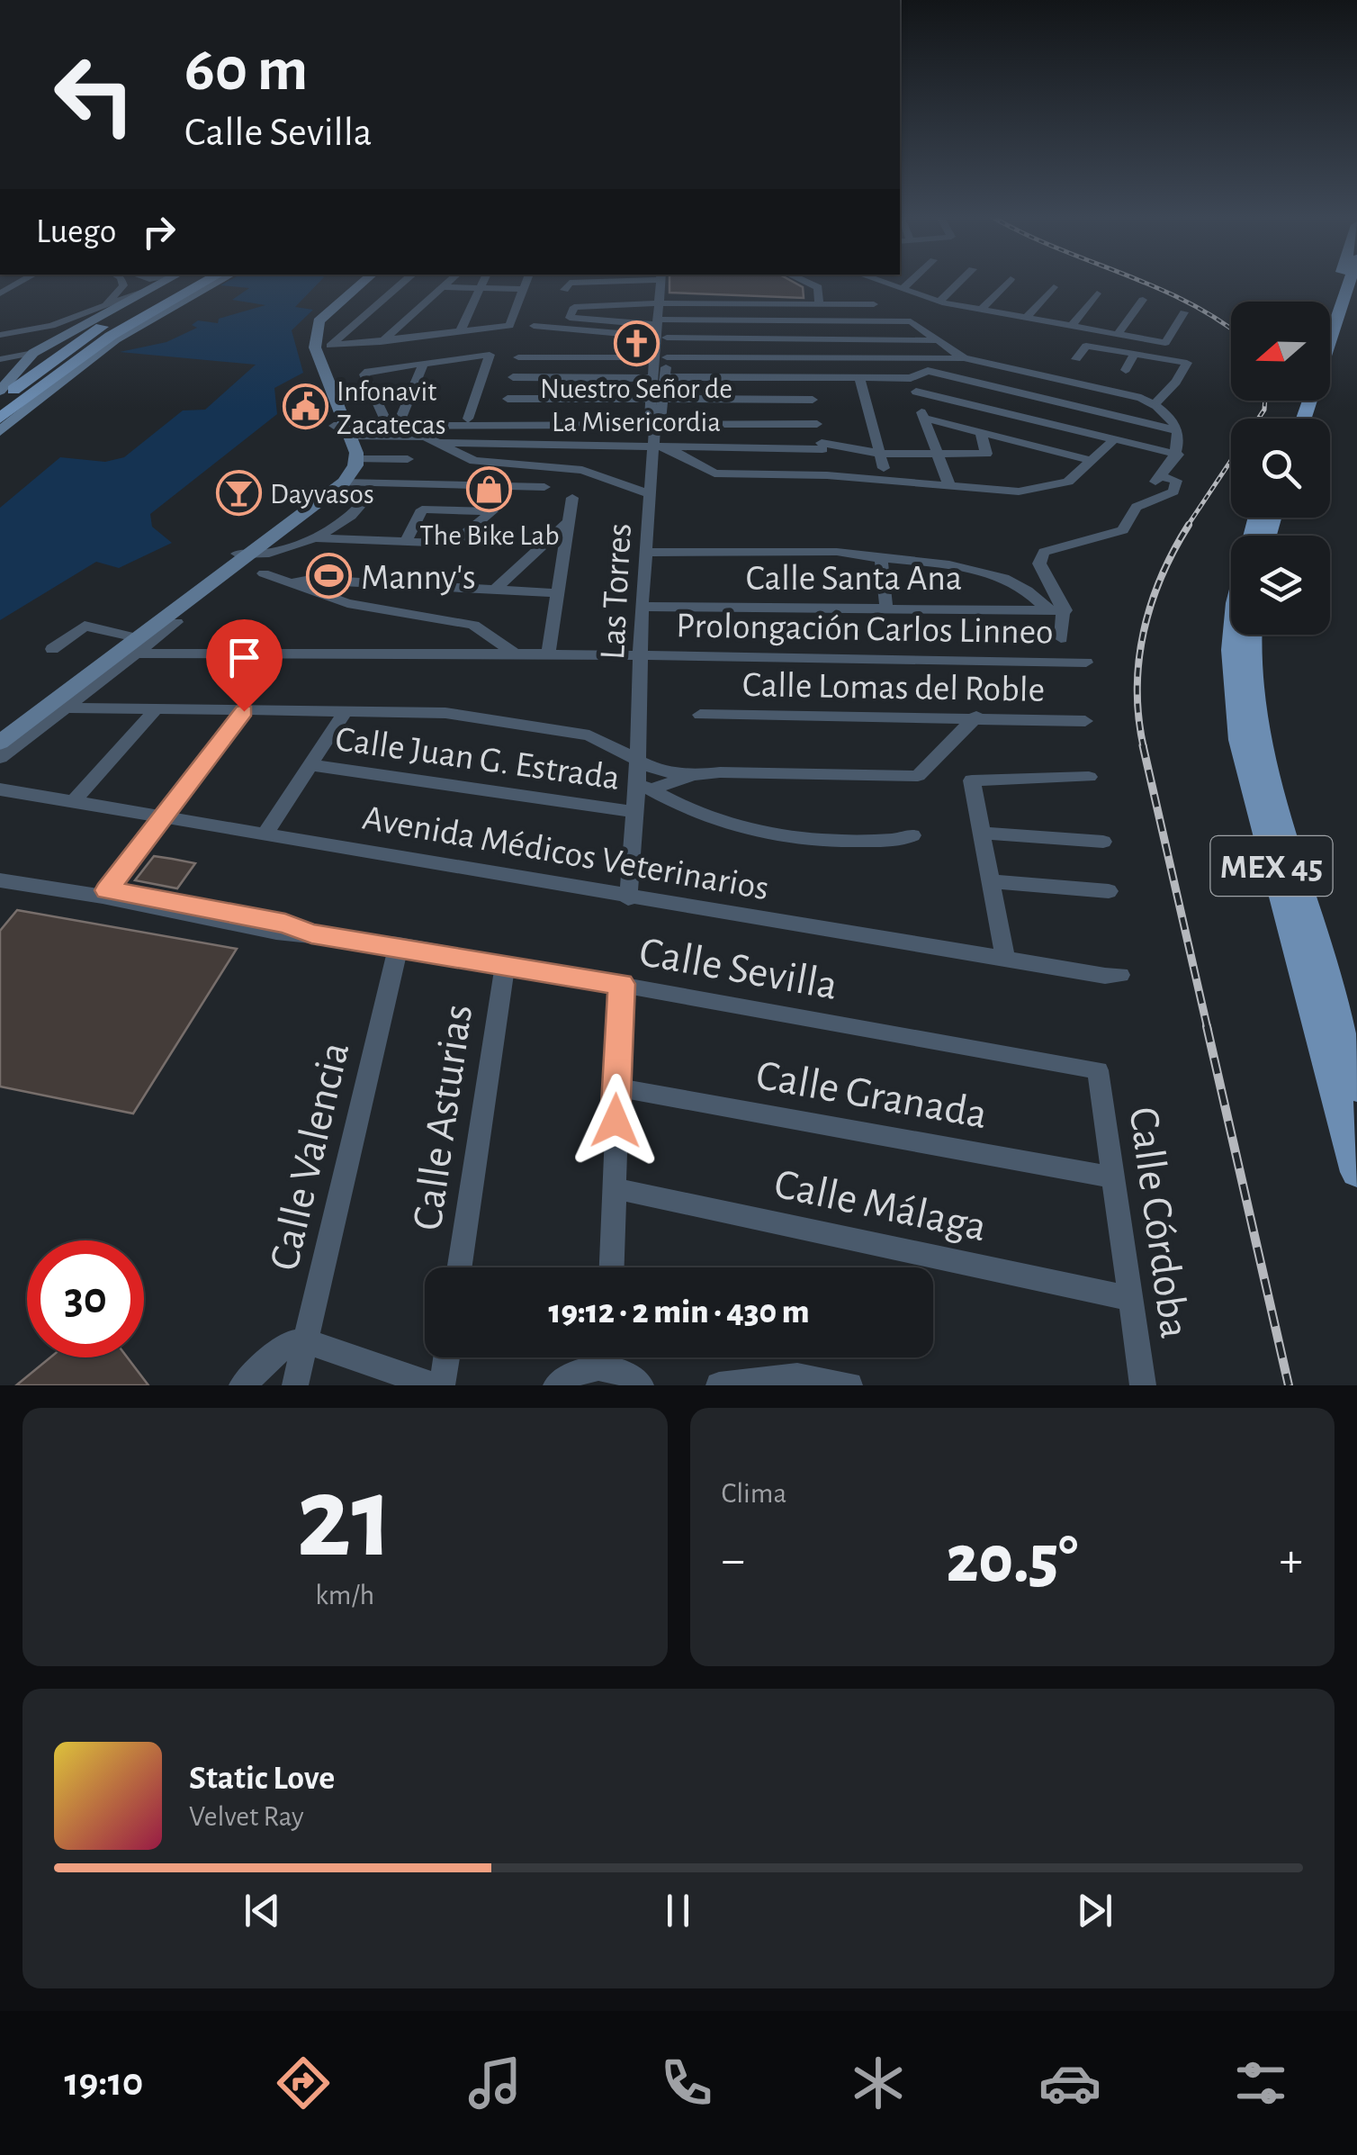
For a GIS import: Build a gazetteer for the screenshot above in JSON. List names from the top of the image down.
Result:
{
  "streets": {
    "main road": ["MEX 45"],
    "street": [
      "Calle Santa Ana",
      "Las Torres",
      "Prolongación Carlos Linneo",
      "Calle Lomas del Roble",
      "Calle Juan G. Estrada",
      "Avenida Médicos Veterinarios",
      "Calle Sevilla",
      "Calle Granada",
      "Calle Asturias",
      "Calle Valencia",
      "Calle Málaga",
      "Calle Córdoba"
    ]
  },
  "crossings": [
    ["Calle Santa Ana", "Las Torres"],
    ["Las Torres", "Prolongación Carlos Linneo"],
    ["Las Torres", "Calle Juan G. Estrada"],
    ["Las Torres", "Avenida Médicos Veterinarios"],
    ["Calle Sevilla", "Calle Asturias"],
    ["Calle Sevilla", "Calle Valencia"],
    ["Calle Sevilla", "Calle Córdoba"],
    ["Calle Granada", "Calle Córdoba"],
    ["Calle Málaga", "Calle Córdoba"]
  ],
  "places": {
    "church": ["Nuestro Señor de La Misericordia"],
    "public building": ["Infonavit Zacatecas"],
    "shop": ["The Bike Lab"],
    "bar": ["Dayvasos"],
    "sports": ["Manny's"]
  },
  "north": "left",
  "page": {
    "turn": ["60 m", "Calle Sevilla"],
    "then": "Luego",
    "limit": "30",
    "trip": "19:12 · 2 min · 430 m",
    "tile": [
      ["21", "km/h"],
      "Clima"
    ],
    "heat": ["−", "20.5°", "+"],
    "song": ["Static Love", "Velvet Ray"],
    "tabs": "19:10"
  }
}
